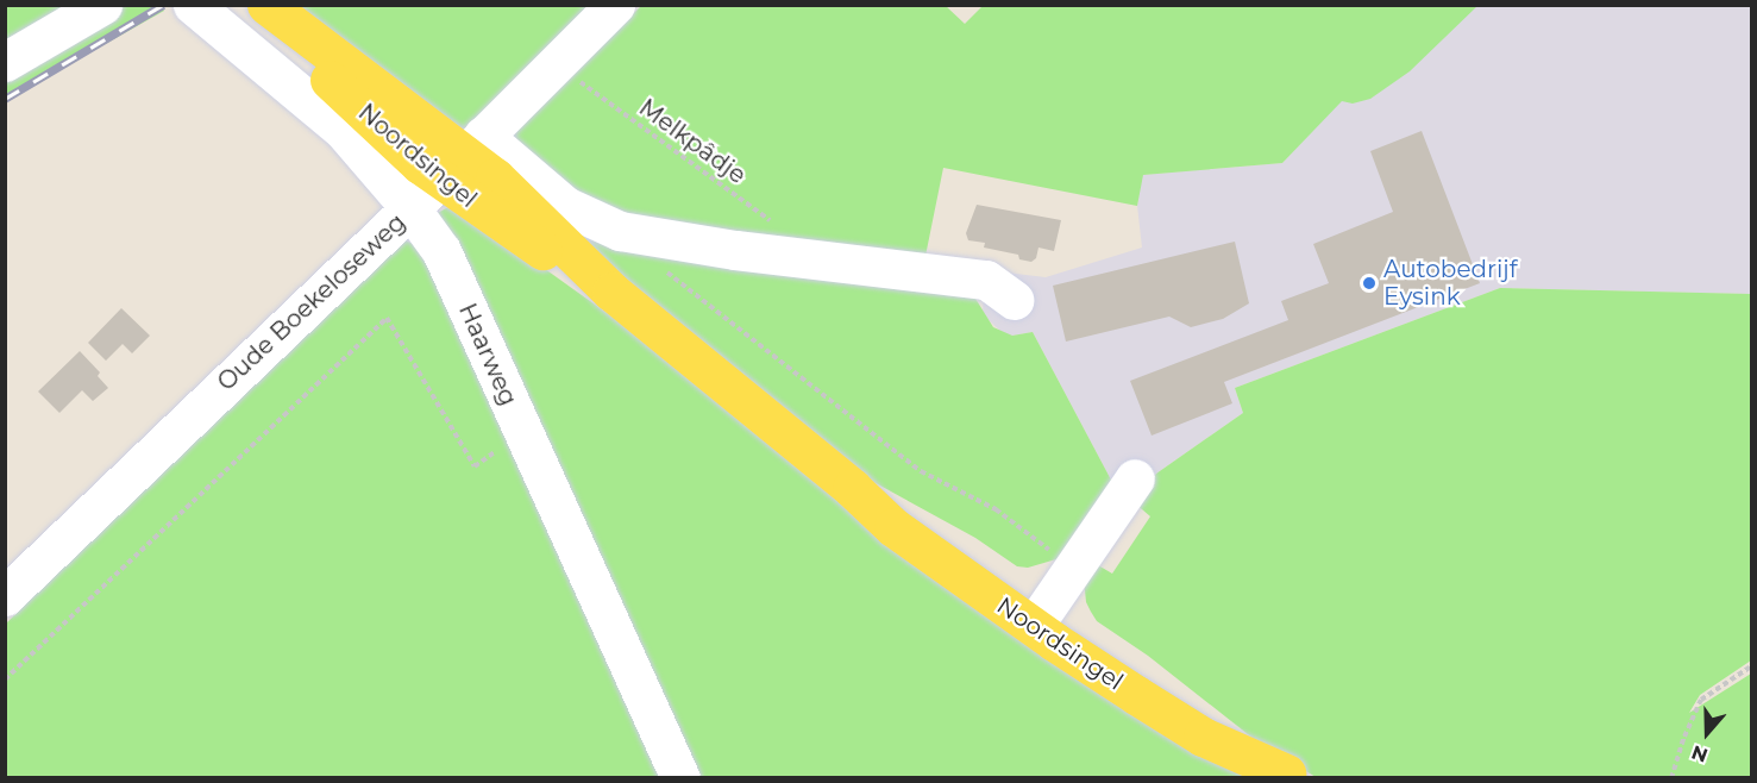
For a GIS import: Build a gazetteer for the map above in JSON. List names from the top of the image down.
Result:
{
  "streets": {
    "main road": ["Noordsingel"],
    "street": ["Oude Boekeloseweg", "Haarweg"],
    "path": ["Melkpâdje"]
  },
  "crossings": [
    ["Melkpâdje", "Oude Boekeloseweg"],
    ["Noordsingel", "Oude Boekeloseweg"],
    ["Oude Boekeloseweg", "Haarweg"]
  ],
  "places": ["Autobedrijf Eysink"],
  "north": "bottom"
}
